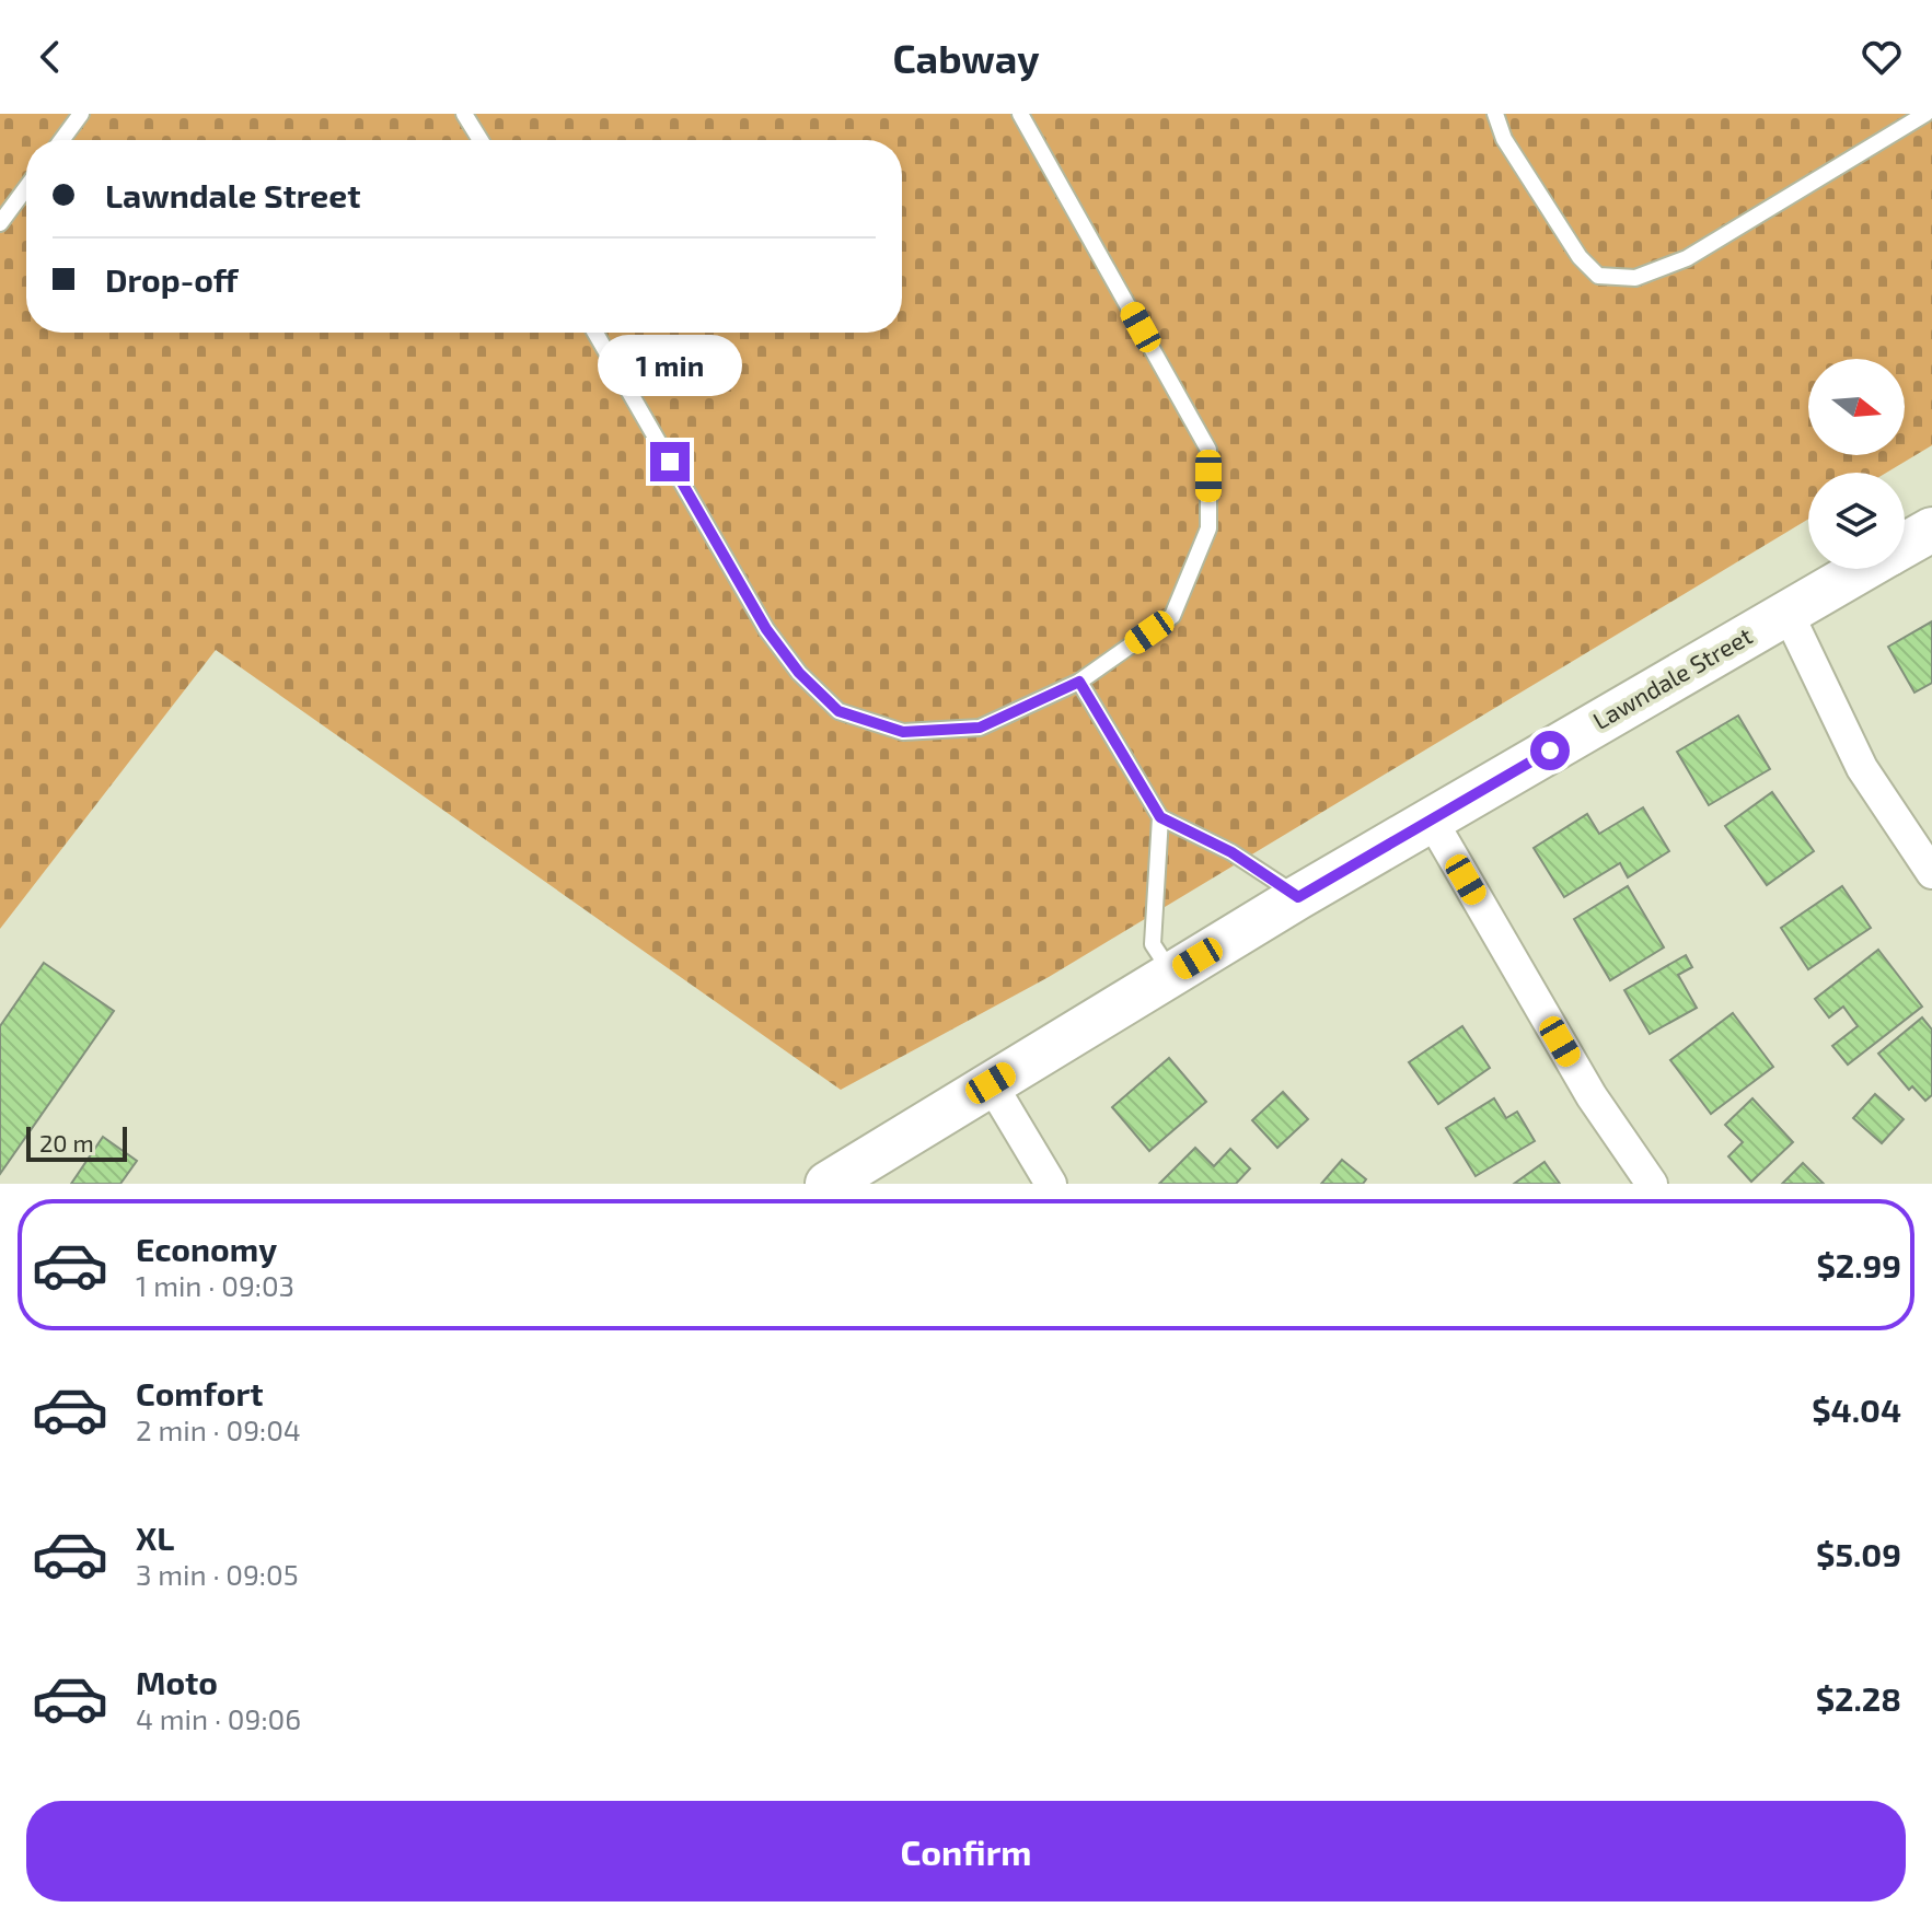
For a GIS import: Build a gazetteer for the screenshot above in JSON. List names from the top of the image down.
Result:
{
  "streets": {
    "main road": ["Lawndale Street"]
  },
  "scale_bar": "20 m",
  "north": "right",
  "page": {
    "header": "Cabway",
    "banner": ["Lawndale Street", "Drop-off"],
    "bubble": "1 min",
    "scale": "20 m",
    "list": [
      {
        "name": "Economy",
        "note": "1 min · 09:03",
        "value": "$2.99"
      },
      {
        "name": "Comfort",
        "note": "2 min · 09:04",
        "value": "$4.04"
      },
      {
        "name": "XL",
        "note": "3 min · 09:05",
        "value": "$5.09"
      },
      {
        "name": "Moto",
        "note": "4 min · 09:06",
        "value": "$2.28"
      }
    ],
    "buttons": "Confirm"
  }
}
